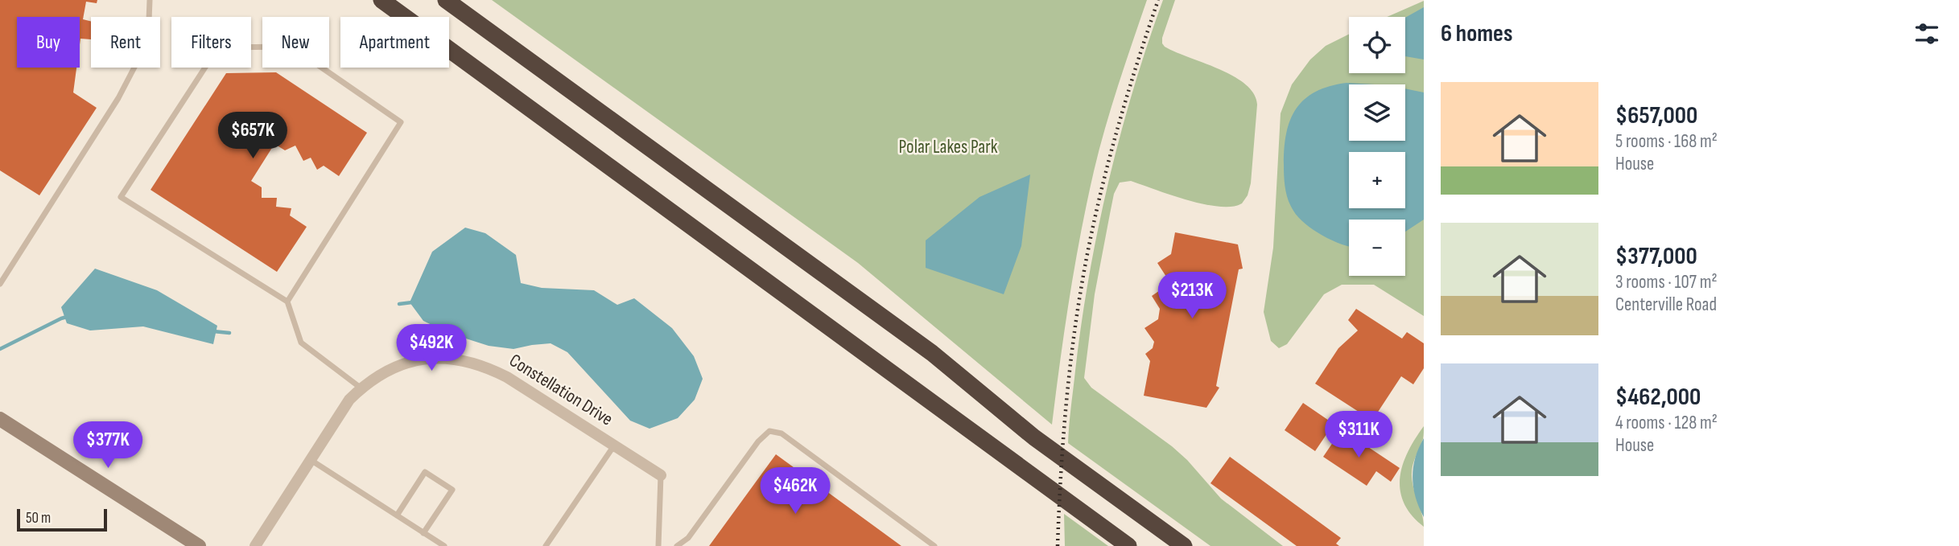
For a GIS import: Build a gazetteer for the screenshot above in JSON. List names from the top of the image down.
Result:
{
  "streets": {
    "street": ["Constellation Drive"]
  },
  "parks": ["Polar Lakes Park"],
  "scale_bar": "50 m",
  "page": {
    "heading": "6 homes",
    "map_buttons": ["+", "−"],
    "chip": [
      "Buy",
      "Rent",
      "Filters",
      "New",
      "Apartment"
    ],
    "list": [
      {
        "name": "$657,000",
        "note": "5 rooms · 168 m² · House"
      },
      {
        "name": "$377,000",
        "note": "3 rooms · 107 m² · Centerville Road"
      },
      {
        "name": "$462,000",
        "note": "4 rooms · 128 m² · House"
      }
    ],
    "price": [
      "$657K",
      "$213K",
      "$492K",
      "$311K",
      "$377K",
      "$462K"
    ],
    "scale": "50 m"
  }
}
